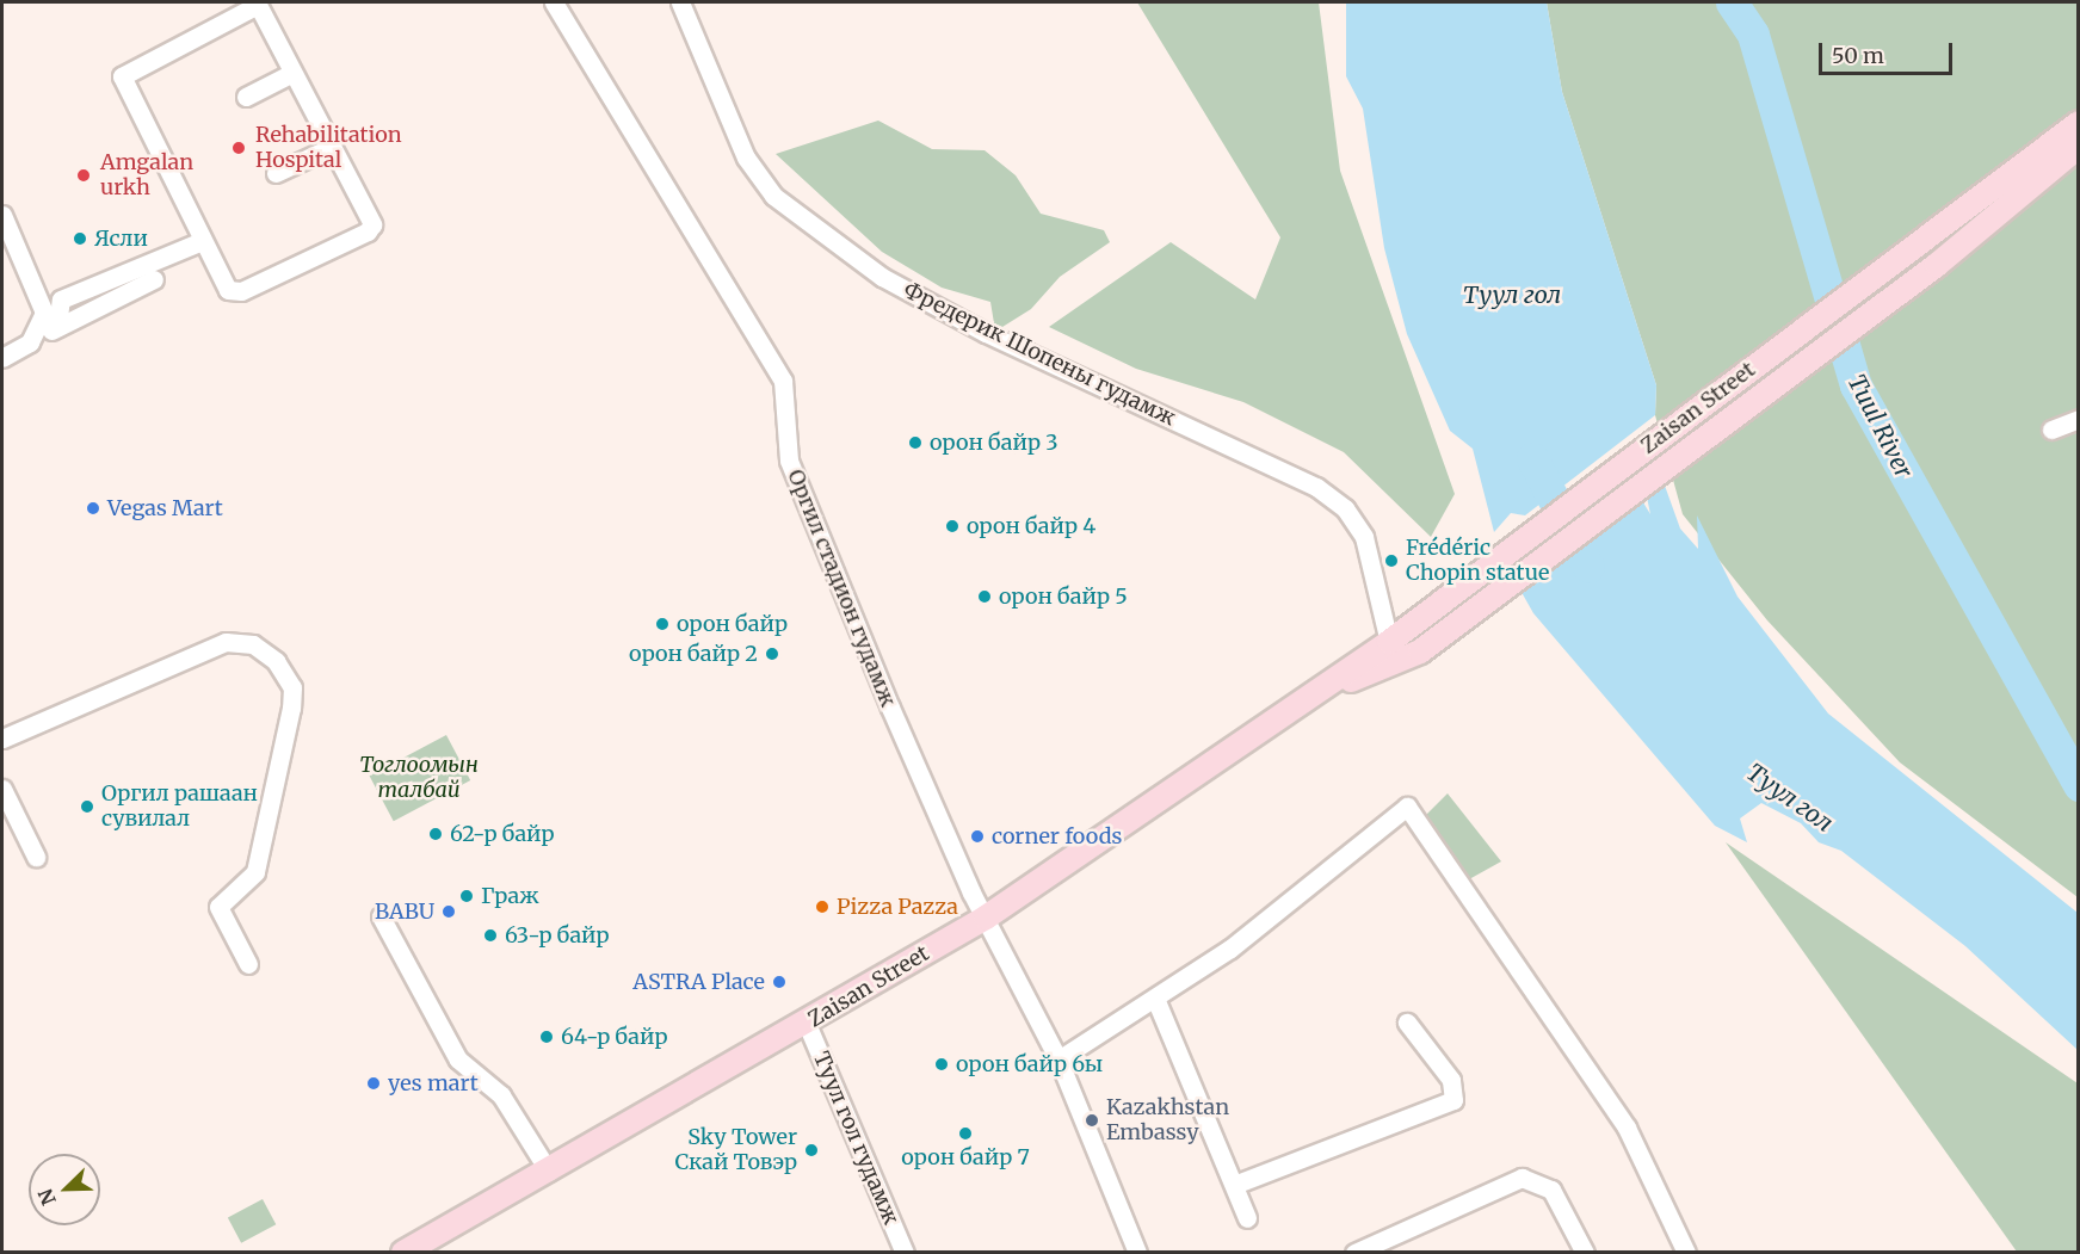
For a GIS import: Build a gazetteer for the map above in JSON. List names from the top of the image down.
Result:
{
  "streets": {
    "main road": ["Zaisan Street"],
    "street": ["Фредерик Шопены гудамж", "Оргил стадион гудамж", "Туул гол гудамж"]
  },
  "crossings": [
    ["Фредерик Шопены гудамж", "Zaisan Street"],
    ["Zaisan Street", "Оргил стадион гудамж"],
    ["Zaisan Street", "Туул гол гудамж"]
  ],
  "water": ["Туул гол", "Tuul River"],
  "parks": ["Тоглоомын талбай"],
  "places": [
    "Rehabilitation Hospital",
    "Amgalan urkh",
    "Ясли",
    "орон байр 3",
    "Vegas Mart",
    "орон байр 4",
    "Frédéric Chopin statue",
    "орон байр 5",
    "орон байр",
    "орон байр 2",
    "Оргил рашаан сувилал",
    "62-р байр",
    "corner foods",
    "Граж",
    "Pizza Pazza",
    "BABU",
    "63-р байр",
    "ASTRA Place",
    "64-р байр",
    "орон байр 6ы",
    "yes mart",
    "Kazakhstan Embassy",
    "орон байр 7",
    "Sky Tower Скай Товэр"
  ],
  "scale_bar": "50 m",
  "north": "bottom left"
}
